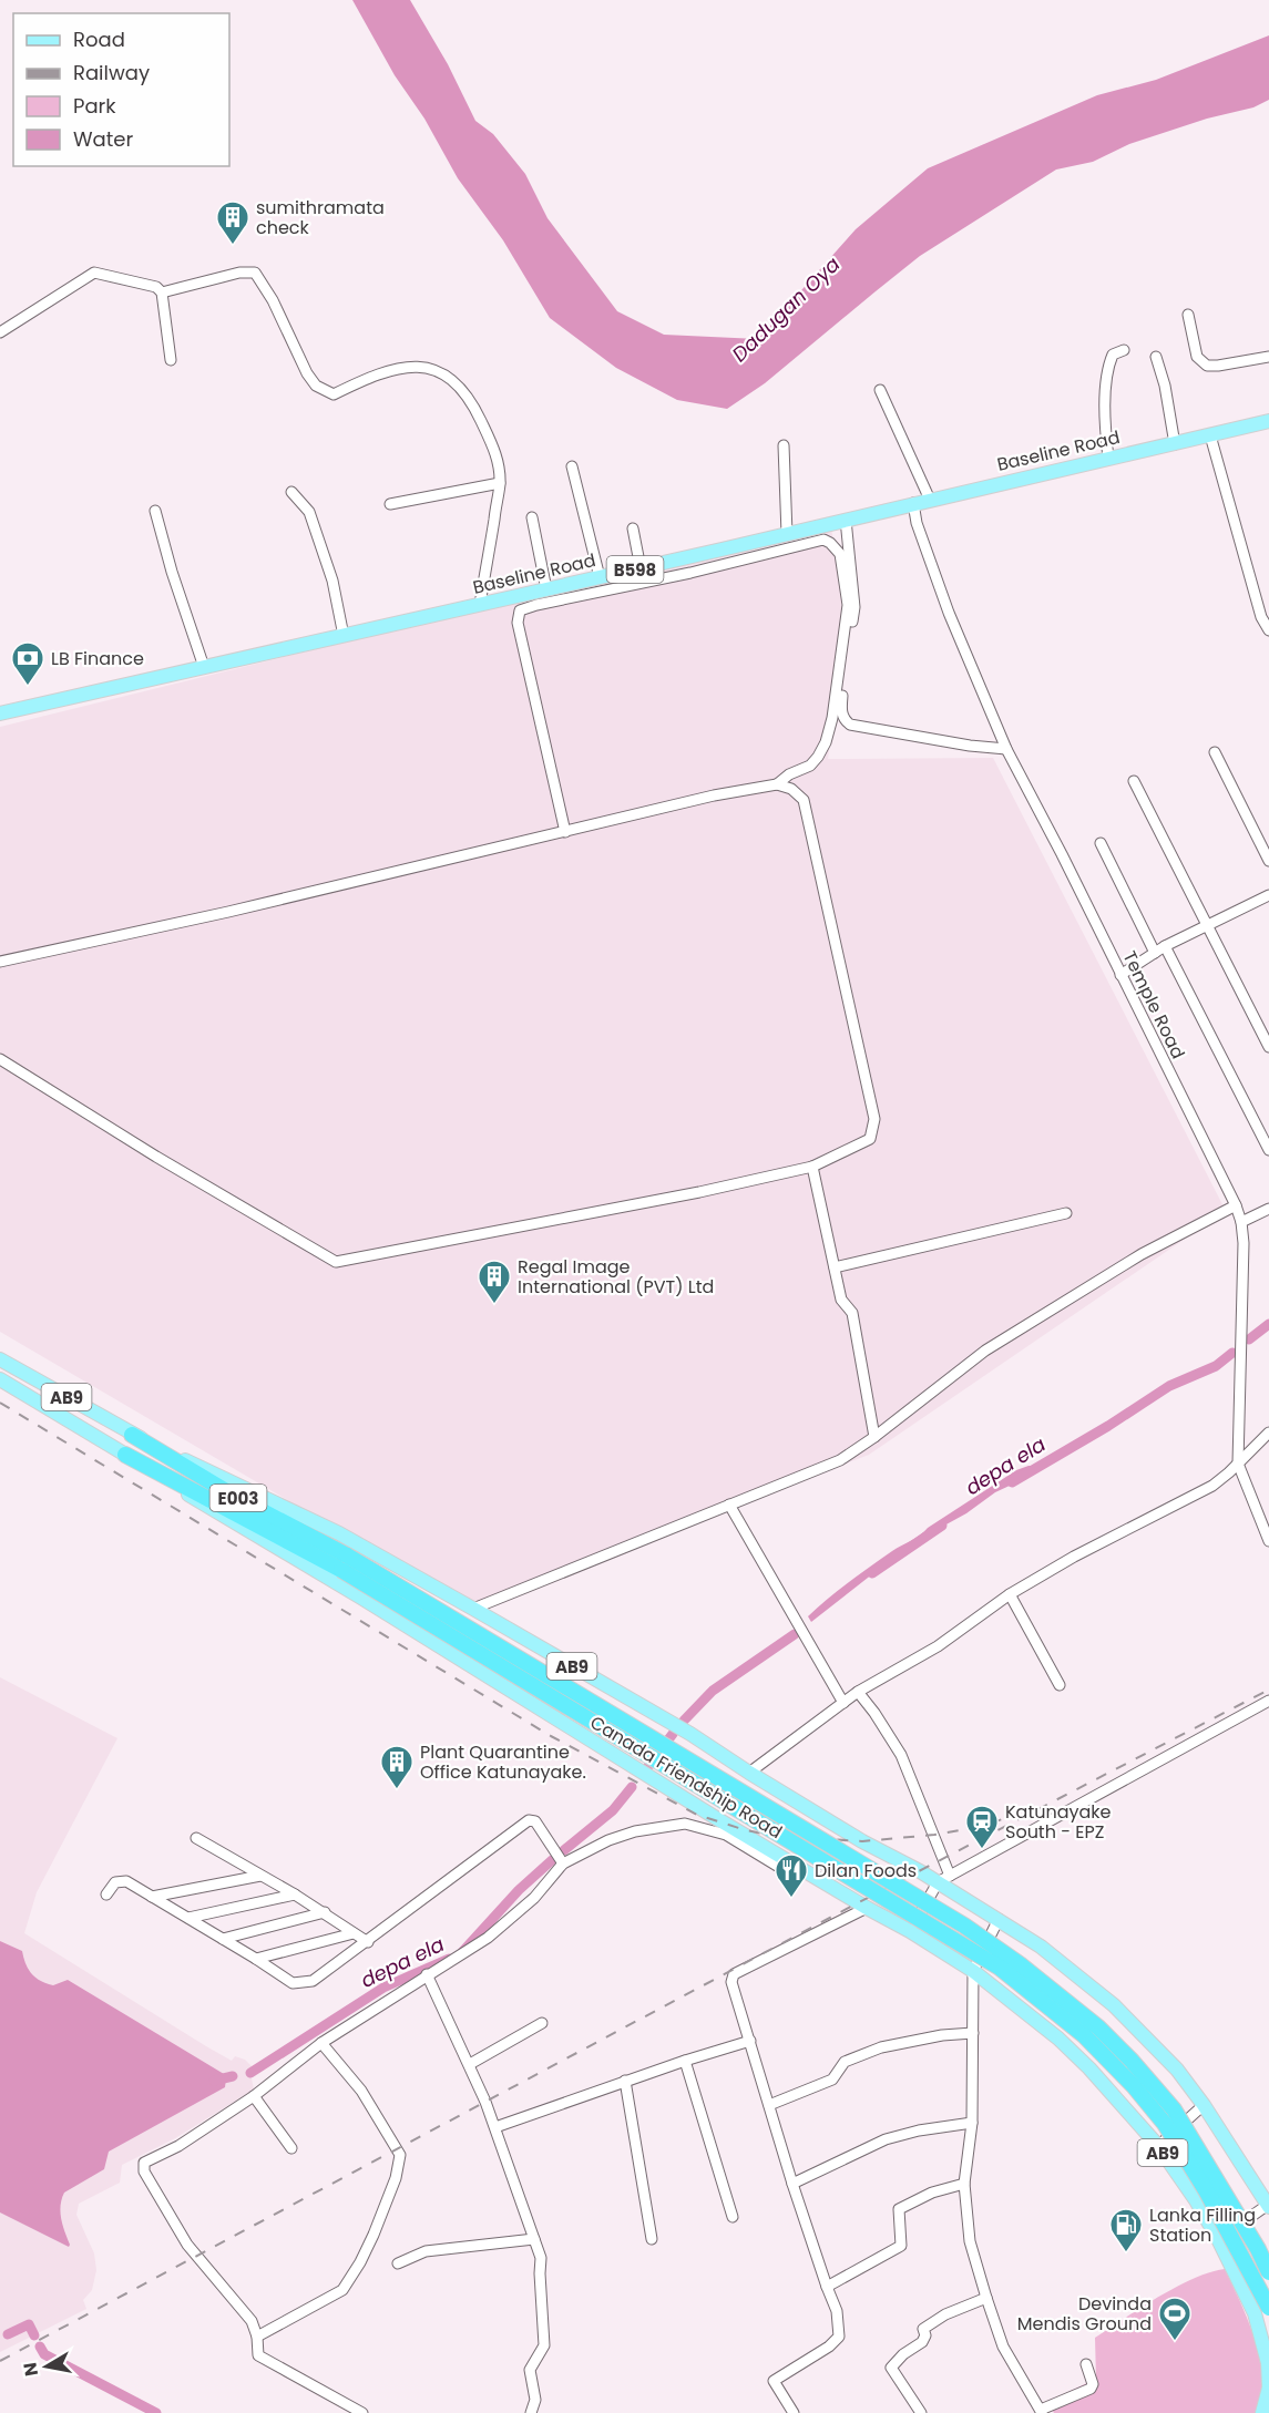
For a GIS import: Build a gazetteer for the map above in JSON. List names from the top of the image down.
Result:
{
  "streets": {
    "highway": ["E003"],
    "main road": [
      "Baseline Road",
      "B598",
      "AB9",
      "Canada Friendship Road"
    ],
    "street": ["Temple Road"]
  },
  "crossings": [
    ["Baseline Road", "Temple Road"],
    ["E003", "Canada Friendship Road"]
  ],
  "water": ["Dadugan Oya", "depa ela"],
  "places": {
    "building": ["sumithramata check", "Regal Image International (PVT) Ltd", "Plant Quarantine Office Katunayake."],
    "bank": ["LB Finance"],
    "station": ["Katunayake South - EPZ"],
    "restaurant": ["Dilan Foods"],
    "fuel station": ["Lanka Filling Station"],
    "sports": ["Devinda Mendis Ground"]
  },
  "legend": [
    "Road",
    "Railway",
    "Park",
    "Water"
  ],
  "north": "left"
}
